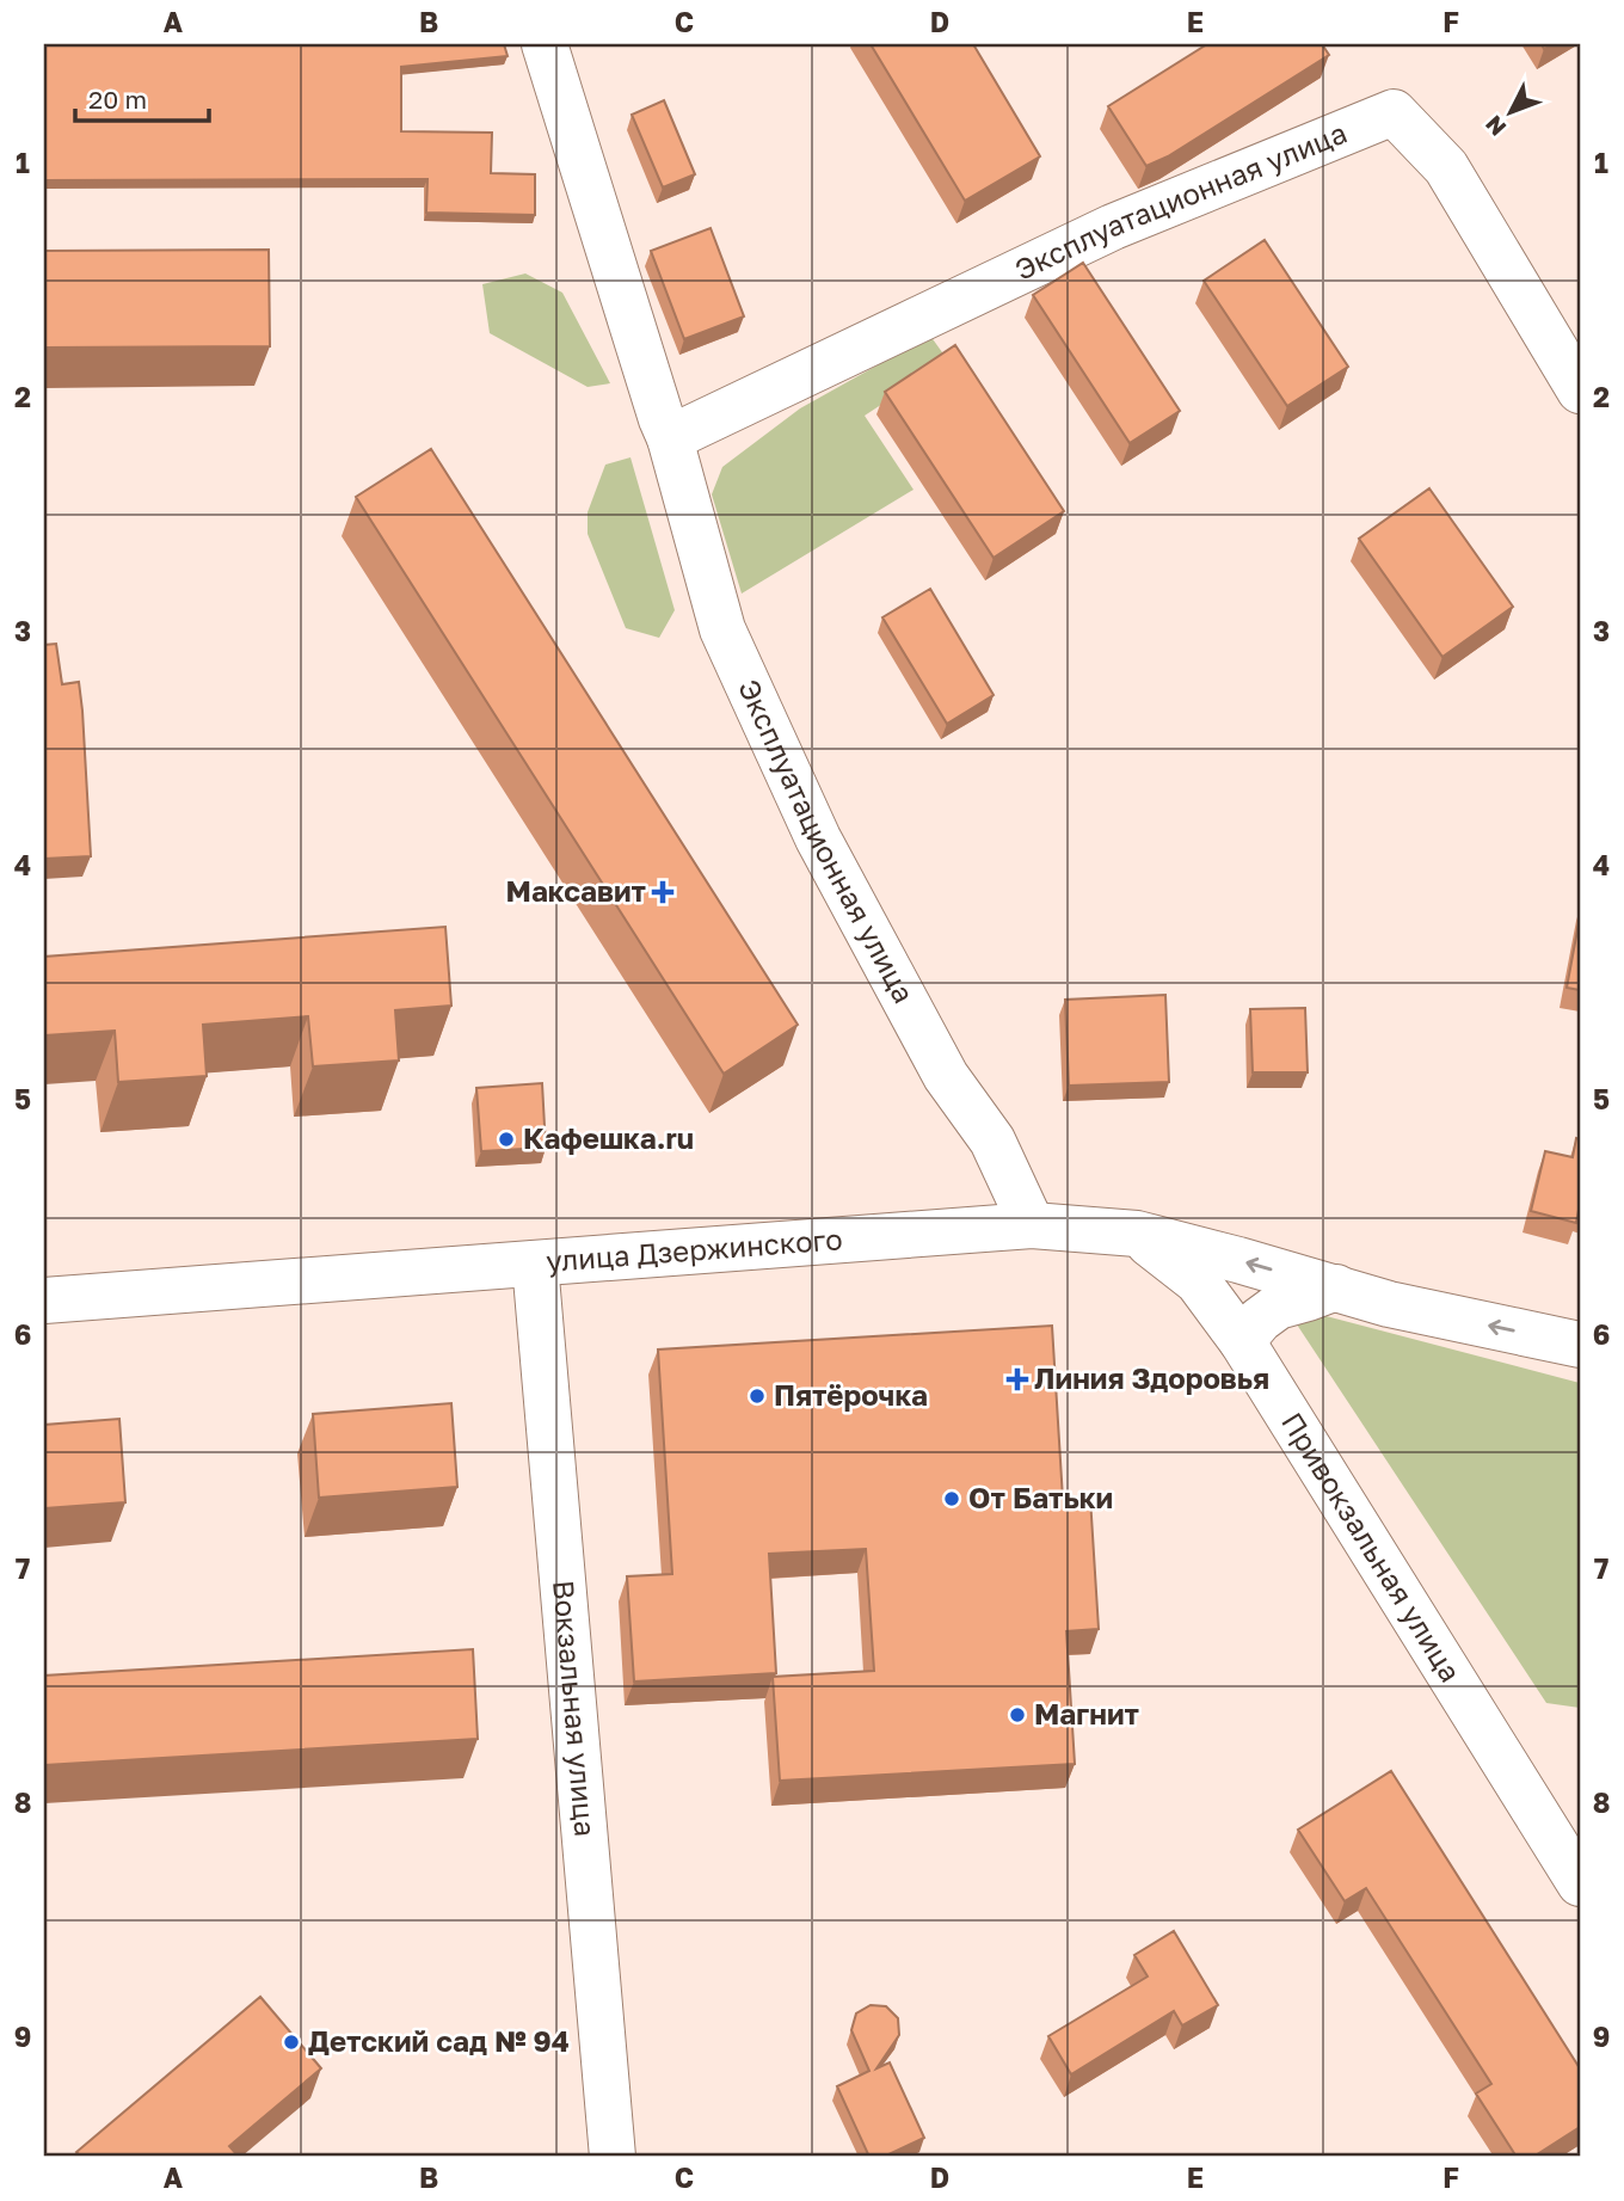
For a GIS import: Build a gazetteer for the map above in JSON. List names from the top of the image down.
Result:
{
  "streets": {
    "street": [
      "Эксплуатационная улица",
      "улица Дзержинского",
      "Привокзальная улица",
      "Вокзальная улица"
    ]
  },
  "crossings": [
    ["Эксплуатационная улица", "улица Дзержинского"],
    ["улица Дзержинского", "Привокзальная улица"],
    ["улица Дзержинского", "Вокзальная улица"]
  ],
  "places": {
    "health": ["Максавит", "Линия Здоровья"],
    "other": [
      "Кафешка.ru",
      "Пятёрочка",
      "От Батьки",
      "Магнит",
      "Детский сад № 94"
    ]
  },
  "scale_bar": "20 m",
  "north": "bottom left",
  "grid": {
    "columns": [
      "A",
      "B",
      "C",
      "D",
      "E",
      "F"
    ],
    "rows": [
      "1",
      "2",
      "3",
      "4",
      "5",
      "6",
      "7",
      "8",
      "9"
    ]
  }
}
